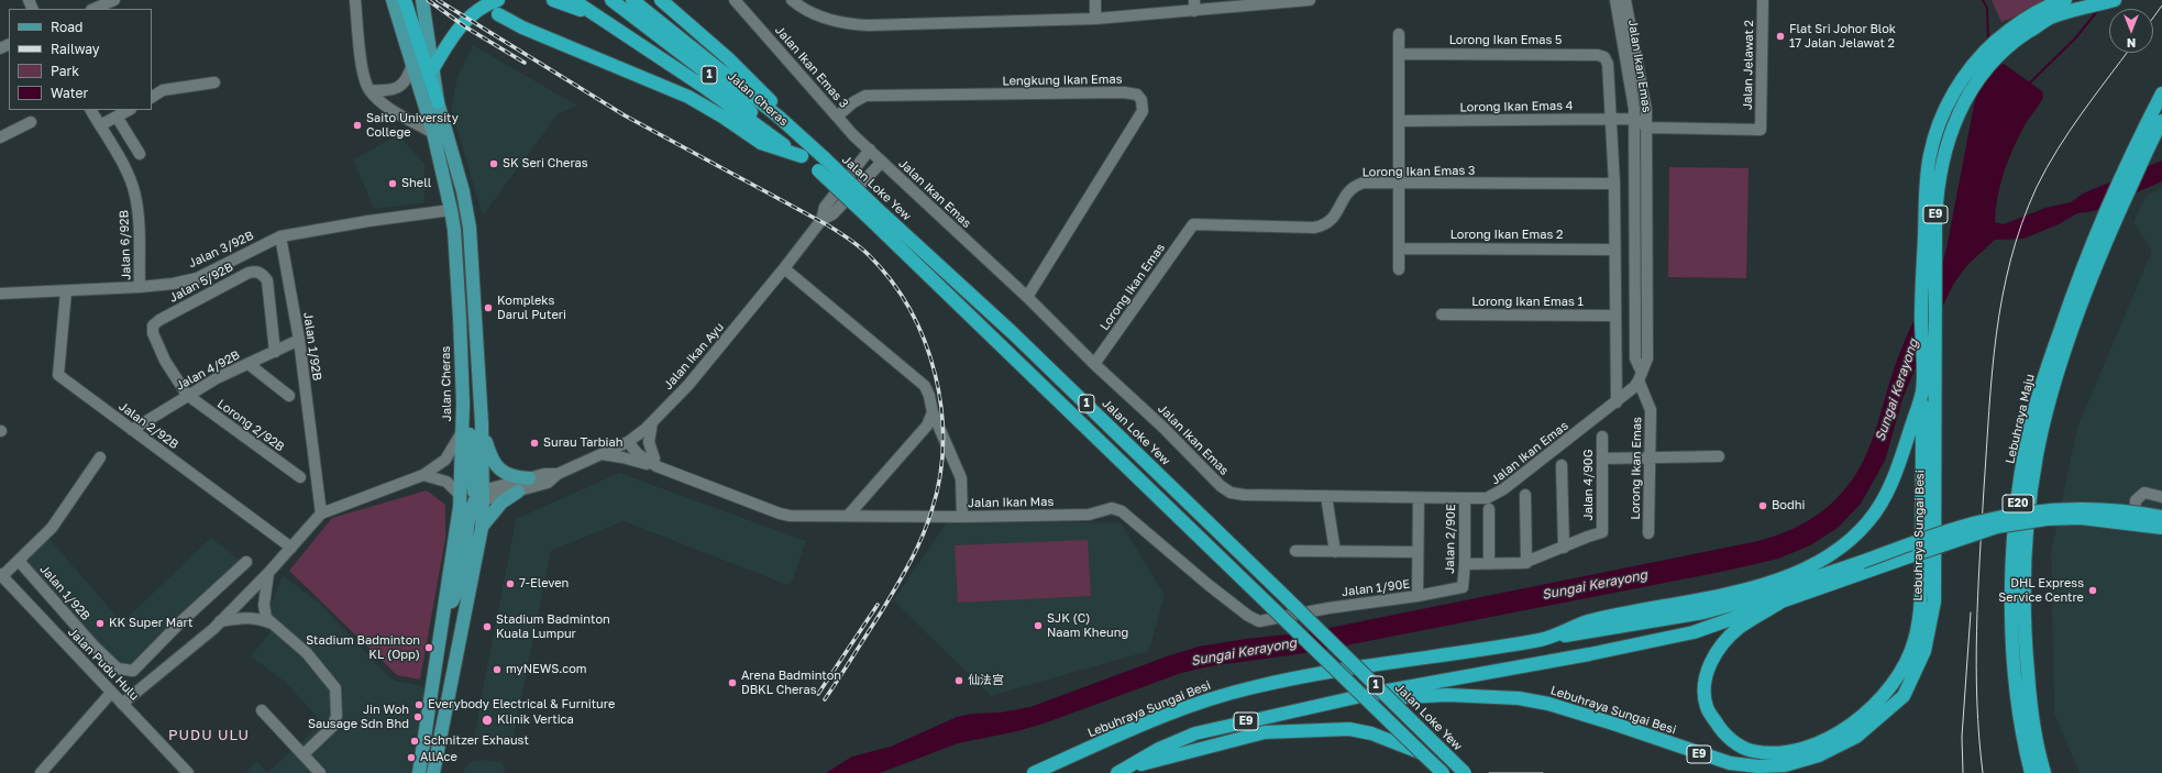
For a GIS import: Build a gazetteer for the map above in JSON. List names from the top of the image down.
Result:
{
  "streets": {
    "highway": [
      "1",
      "Jalan Cheras",
      "Jalan Loke Yew",
      "E9",
      "Lebuhraya Maju",
      "E20",
      "Lebuhraya Sungai Besi"
    ],
    "street": [
      "Lorong Ikan Emas 5",
      "Jalan Jelawat 2",
      "Jalan Ikan Emas",
      "Jalan Ikan Emas 3",
      "Lengkung Ikan Emas",
      "Lorong Ikan Emas 4",
      "Lorong Ikan Emas 3",
      "Lorong Ikan Emas 2",
      "Jalan 6/92B",
      "Jalan 3/92B",
      "Jalan 5/92B",
      "Lorong Ikan Emas",
      "Lorong Ikan Emas 1",
      "Jalan 1/92B",
      "Jalan Ikan Ayu",
      "Jalan 4/92B",
      "Jalan 2/92B",
      "Lorong 2/92B",
      "Jalan 4/90G",
      "Jalan Ikan Mas",
      "Jalan 2/90E",
      "Jalan 1/90E",
      "Jalan Pudu Hulu"
    ]
  },
  "crossings": [
    ["Lorong Ikan Emas 5", "Lorong Ikan Emas 4"],
    ["Jalan Jelawat 2", "Jalan Ikan Emas"],
    ["Jalan Ikan Emas", "Jalan Ikan Emas 3"],
    ["Jalan Ikan Emas", "Lengkung Ikan Emas"],
    ["Jalan Ikan Emas", "Lorong Ikan Emas 4"],
    ["Jalan Ikan Emas", "Lorong Ikan Emas"],
    ["Jalan Ikan Emas", "Jalan Ikan Ayu"],
    ["Jalan Ikan Emas", "Jalan 2/90E"],
    ["Jalan Ikan Emas", "Jalan 1/90E"],
    ["Jalan Ikan Emas 3", "Lengkung Ikan Emas"],
    ["Jalan Ikan Emas 3", "Jalan Ikan Ayu"],
    ["Jalan Cheras", "Jalan Loke Yew"],
    ["Jalan Cheras", "Jalan 3/92B"],
    ["Lorong Ikan Emas 3", "Lorong Ikan Emas"],
    ["Jalan 6/92B", "Jalan 3/92B"],
    ["Jalan 3/92B", "Jalan 1/92B"],
    ["Jalan 3/92B", "Jalan 2/92B"],
    ["Jalan 5/92B", "Jalan 4/92B"],
    ["Jalan 5/92B", "Lorong 2/92B"],
    ["Jalan 1/92B", "Jalan 4/92B"],
    ["Jalan Ikan Ayu", "Jalan Ikan Mas"],
    ["Jalan 4/92B", "Jalan 2/92B"],
    ["Jalan 4/92B", "Lorong 2/92B"],
    ["Jalan Ikan Mas", "Jalan 1/90E"],
    ["Jalan 2/90E", "Jalan 1/90E"]
  ],
  "districts": ["PUDU ULU"],
  "water": ["Sungai Kerayong"],
  "places": [
    "Flat Sri Johor Blok 17 Jalan Jelawat 2",
    "Saito University College",
    "SK Seri Cheras",
    "Shell",
    "Kompleks Darul Puteri",
    "Surau Tarbiah",
    "Bodhi",
    "7-Eleven",
    "DHL Express Service Centre",
    "KK Super Mart",
    "SJK (C) Naam Kheung",
    "Stadium Badminton Kuala Lumpur",
    "Stadium Badminton KL (Opp)",
    "myNEWS.com",
    "仙法宫",
    "Arena Badminton DBKL Cheras",
    "Everybody Electrical & Furniture",
    "Jin Woh Sausage Sdn Bhd",
    "Klinik Vertica",
    "Schnitzer Exhaust",
    "AllAce"
  ],
  "legend": [
    "Road",
    "Railway",
    "Park",
    "Water"
  ],
  "north": "bottom"
}
